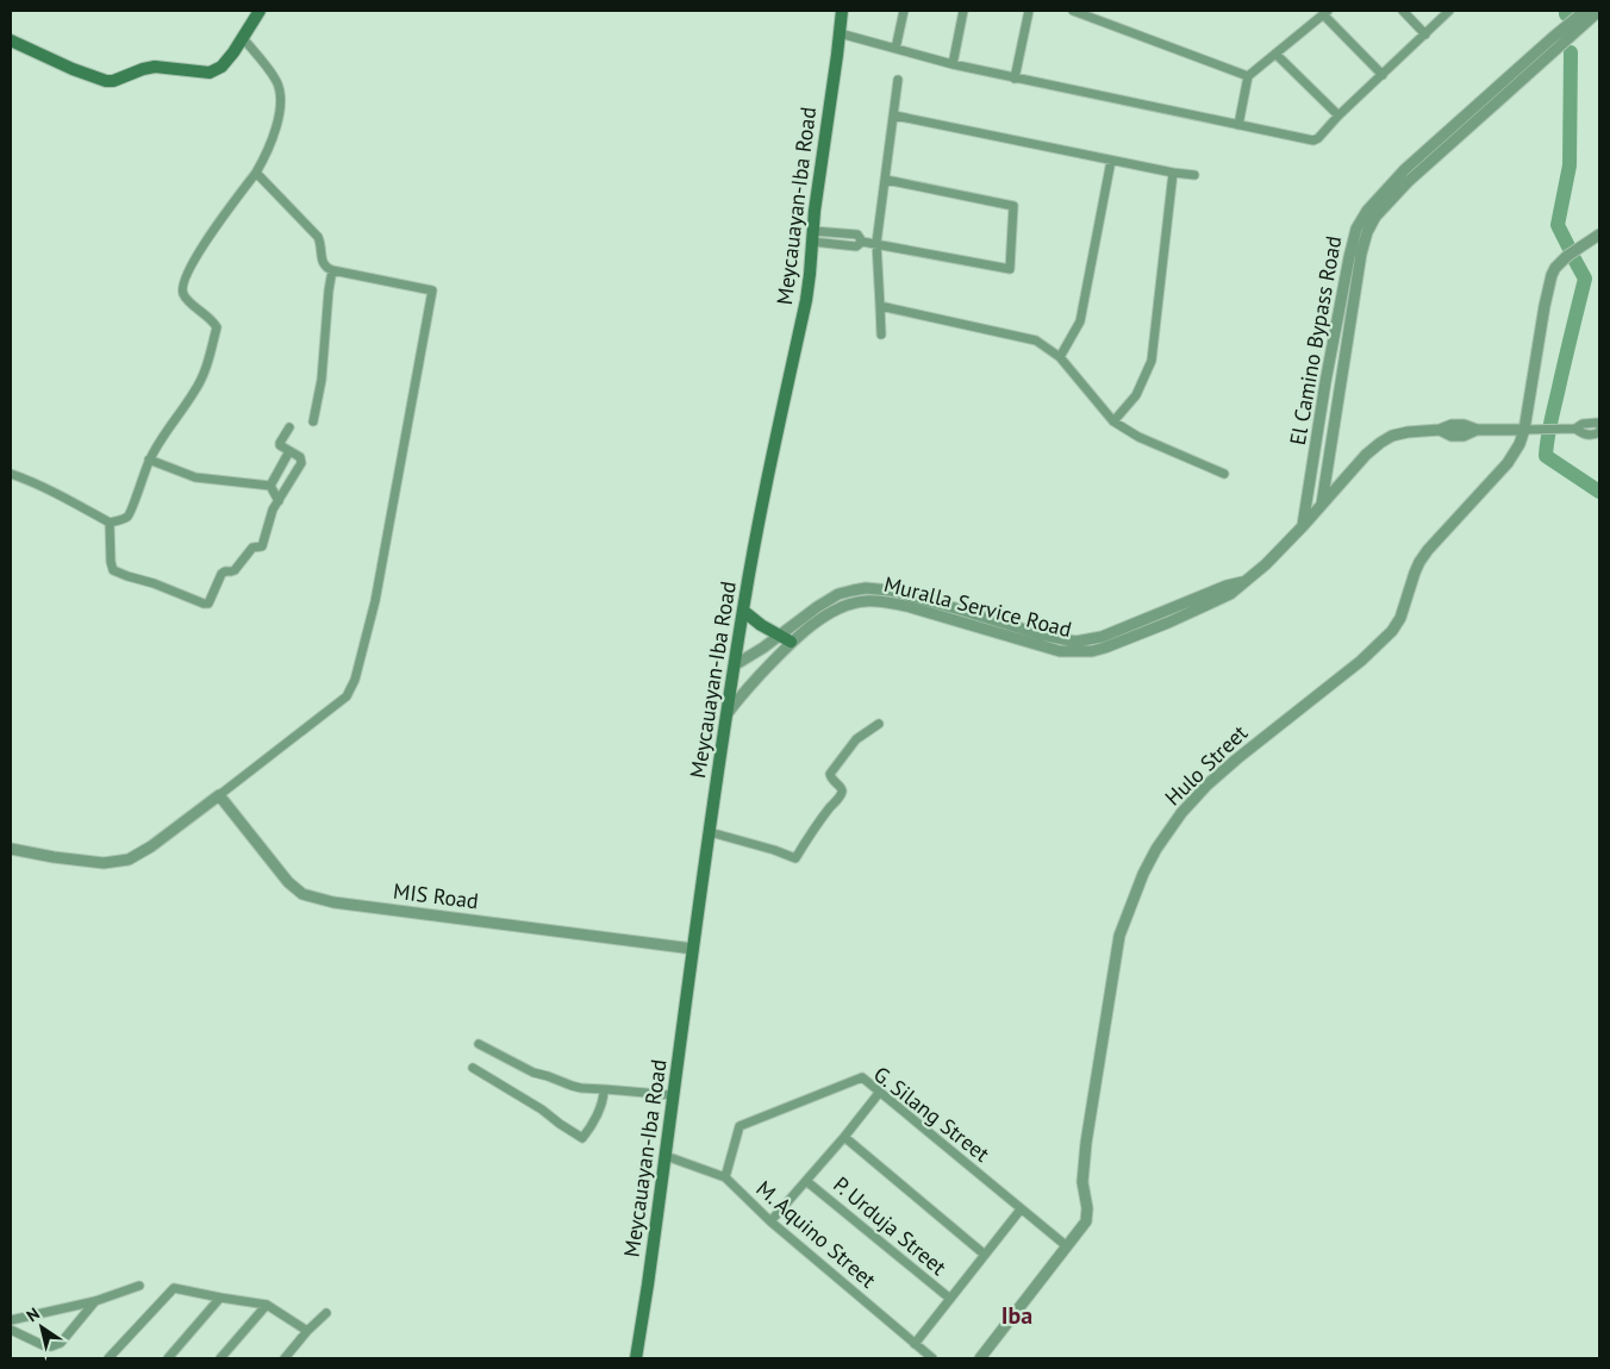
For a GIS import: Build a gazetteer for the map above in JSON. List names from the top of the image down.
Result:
{
  "streets": {
    "main road": ["Meycauayan-Iba Road"],
    "street": [
      "El Camino Bypass Road",
      "Muralla Service Road",
      "Hulo Street",
      "MIS Road",
      "G. Silang Street",
      "P. Urduja Street",
      "M. Aquino Street"
    ]
  },
  "crossings": [
    ["Meycauayan-Iba Road", "Muralla Service Road"],
    ["Meycauayan-Iba Road", "MIS Road"],
    ["Meycauayan-Iba Road", "M. Aquino Street"],
    ["El Camino Bypass Road", "Muralla Service Road"],
    ["Muralla Service Road", "Hulo Street"],
    ["Hulo Street", "G. Silang Street"],
    ["G. Silang Street", "M. Aquino Street"]
  ],
  "districts": ["Iba"],
  "north": "top left"
}
